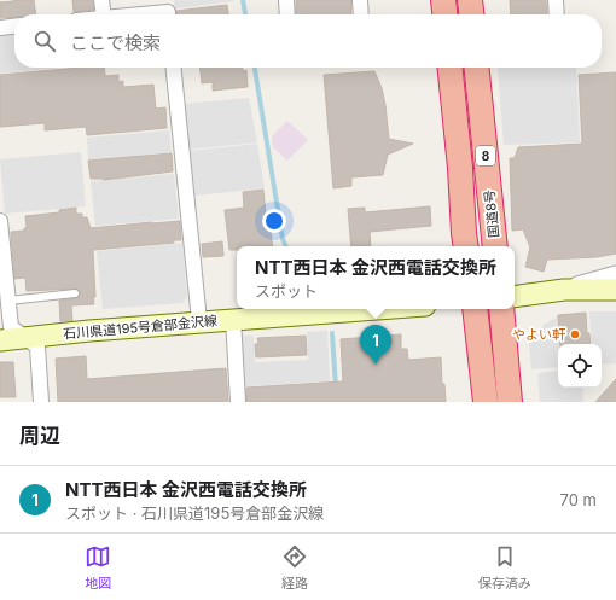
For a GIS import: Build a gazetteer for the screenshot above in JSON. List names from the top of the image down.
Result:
{
  "streets": {
    "highway": ["8", "国道8号"],
    "main road": ["石川県道195号倉部金沢線"]
  },
  "places": ["やよい軒"],
  "page": {
    "search": "ここで検索",
    "popup": ["NTT西日本 金沢西電話交換所", "スポット"],
    "pins": "1",
    "heading": "周辺",
    "list": [
      {
        "mark": "1",
        "name": "NTT西日本 金沢西電話交換所",
        "note": "スポット · 石川県道195号倉部金沢線",
        "value": "70 m"
      }
    ],
    "nav": ["地図", "経路", "保存済み"]
  }
}
